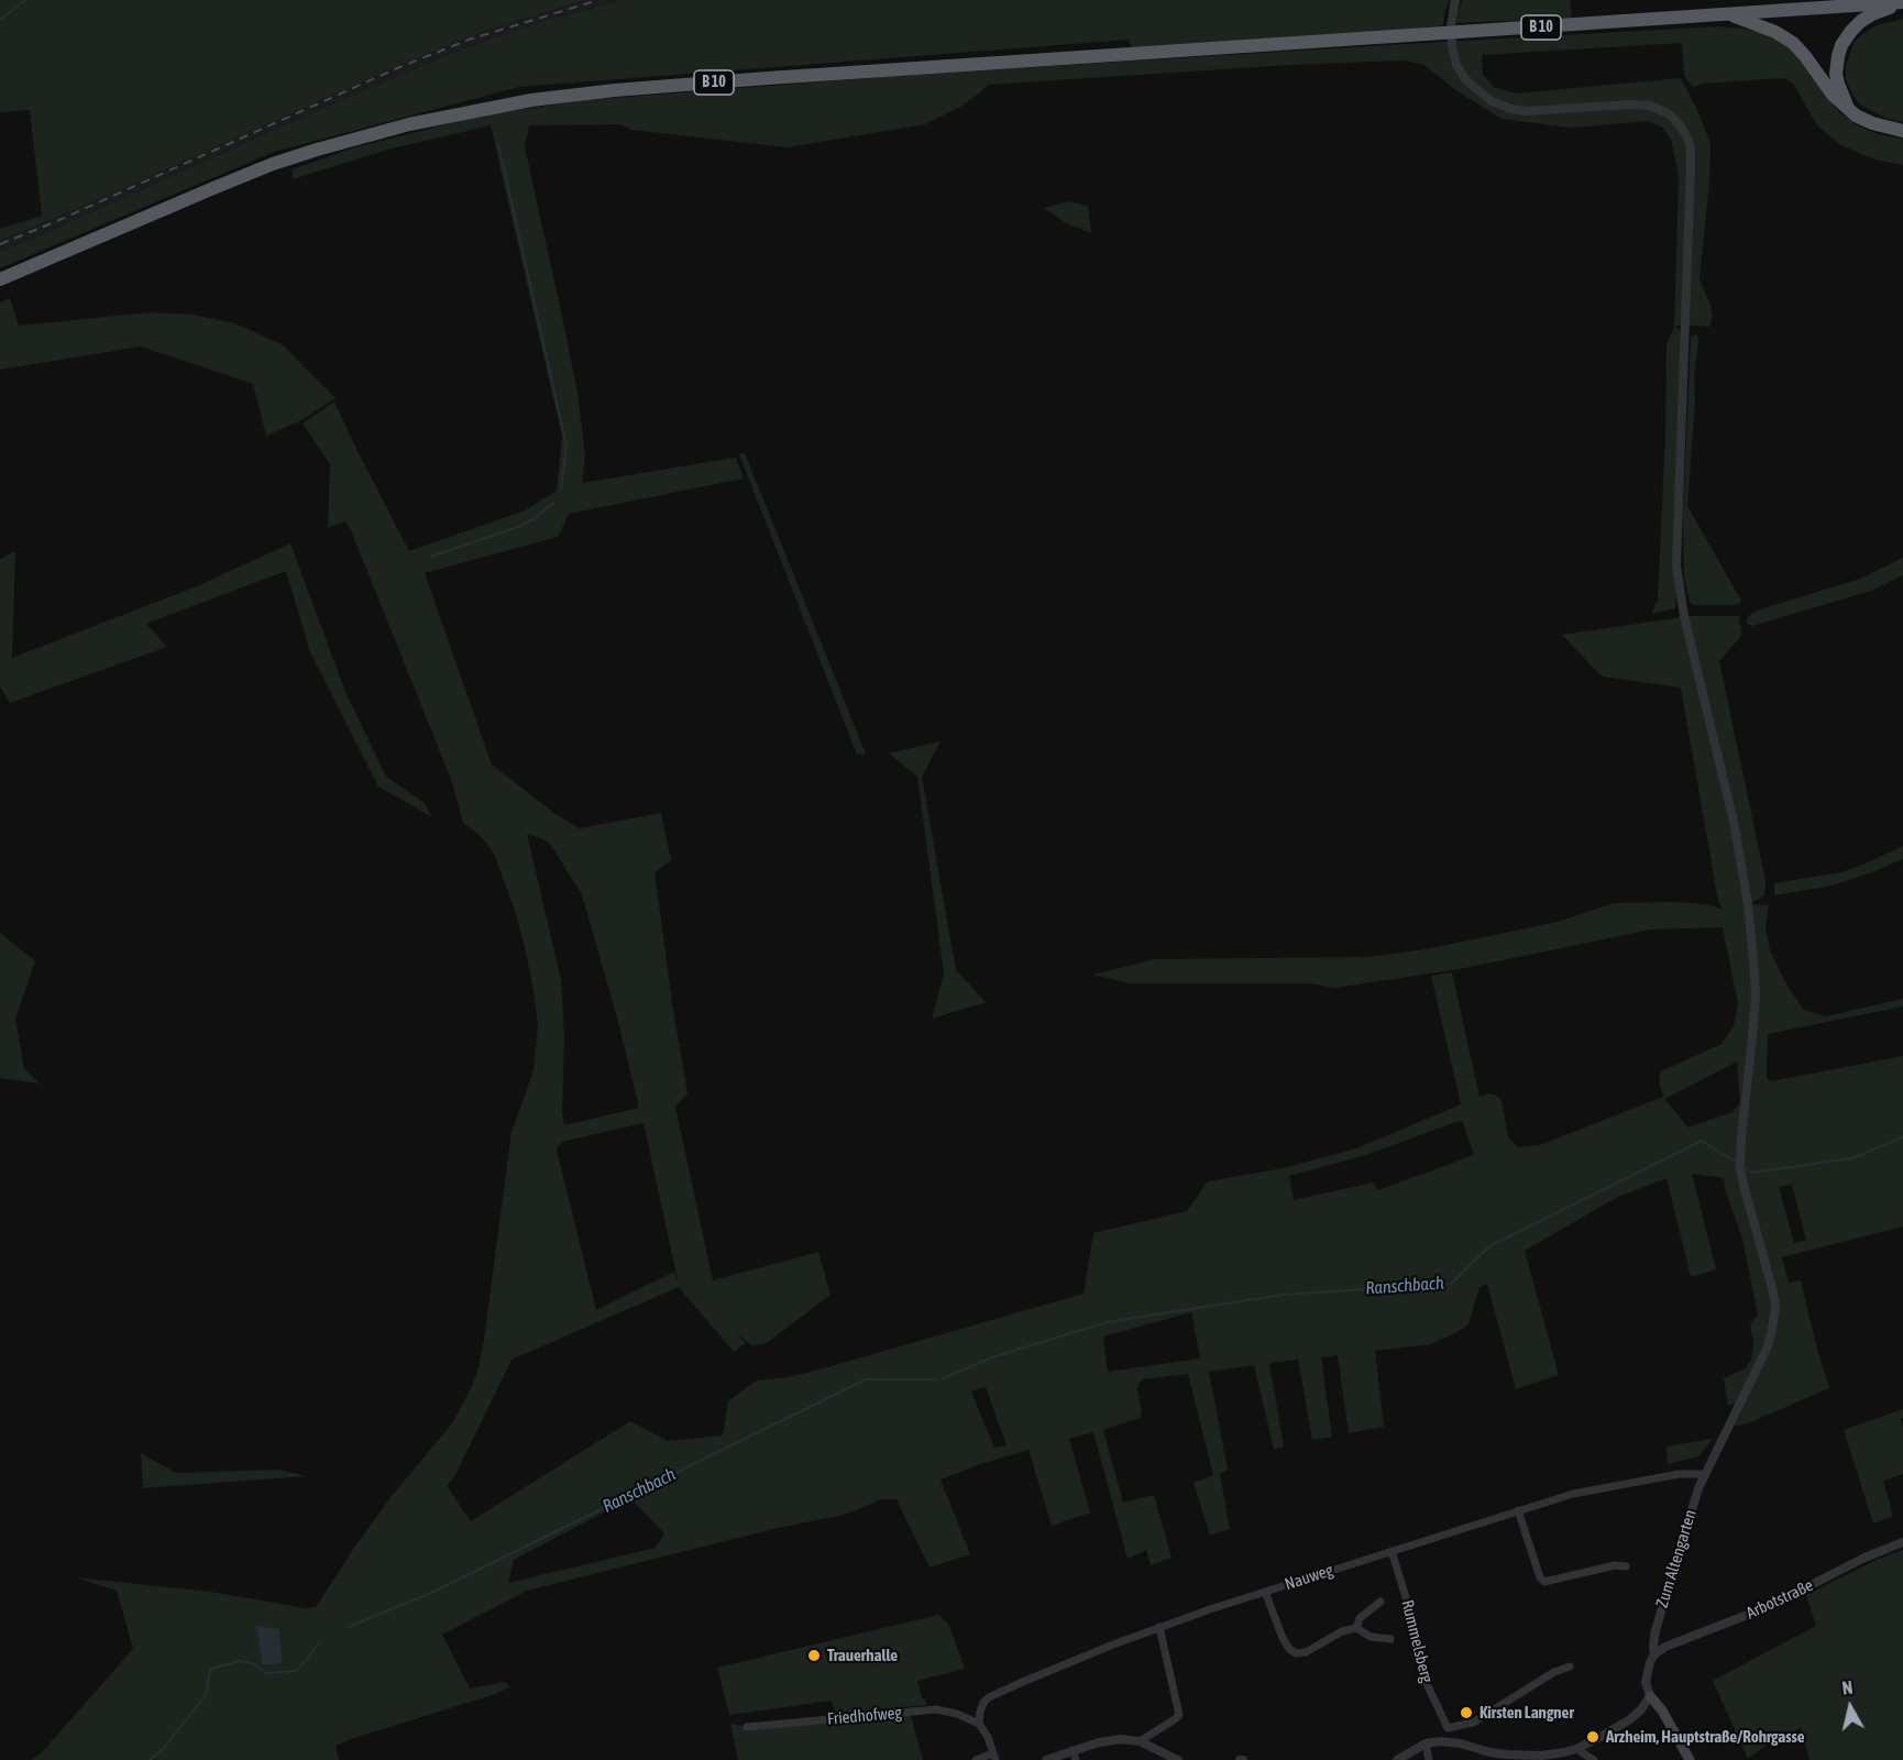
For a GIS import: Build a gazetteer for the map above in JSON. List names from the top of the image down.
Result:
{
  "streets": {
    "highway": ["B 10"],
    "street": [
      "Zum Altengarten",
      "Nauweg",
      "Arbotstraße",
      "Rummelsberg",
      "Friedhofweg"
    ]
  },
  "crossings": [
    ["Zum Altengarten", "Nauweg"],
    ["Zum Altengarten", "Arbotstraße"],
    ["Nauweg", "Rummelsberg"],
    ["Nauweg", "Friedhofweg"]
  ],
  "water": ["Ranschbach"],
  "places": ["Trauerhalle", "Kirsten Langner", "Arzheim, Hauptstraße/Rohrgasse"],
  "north": "top"
}
